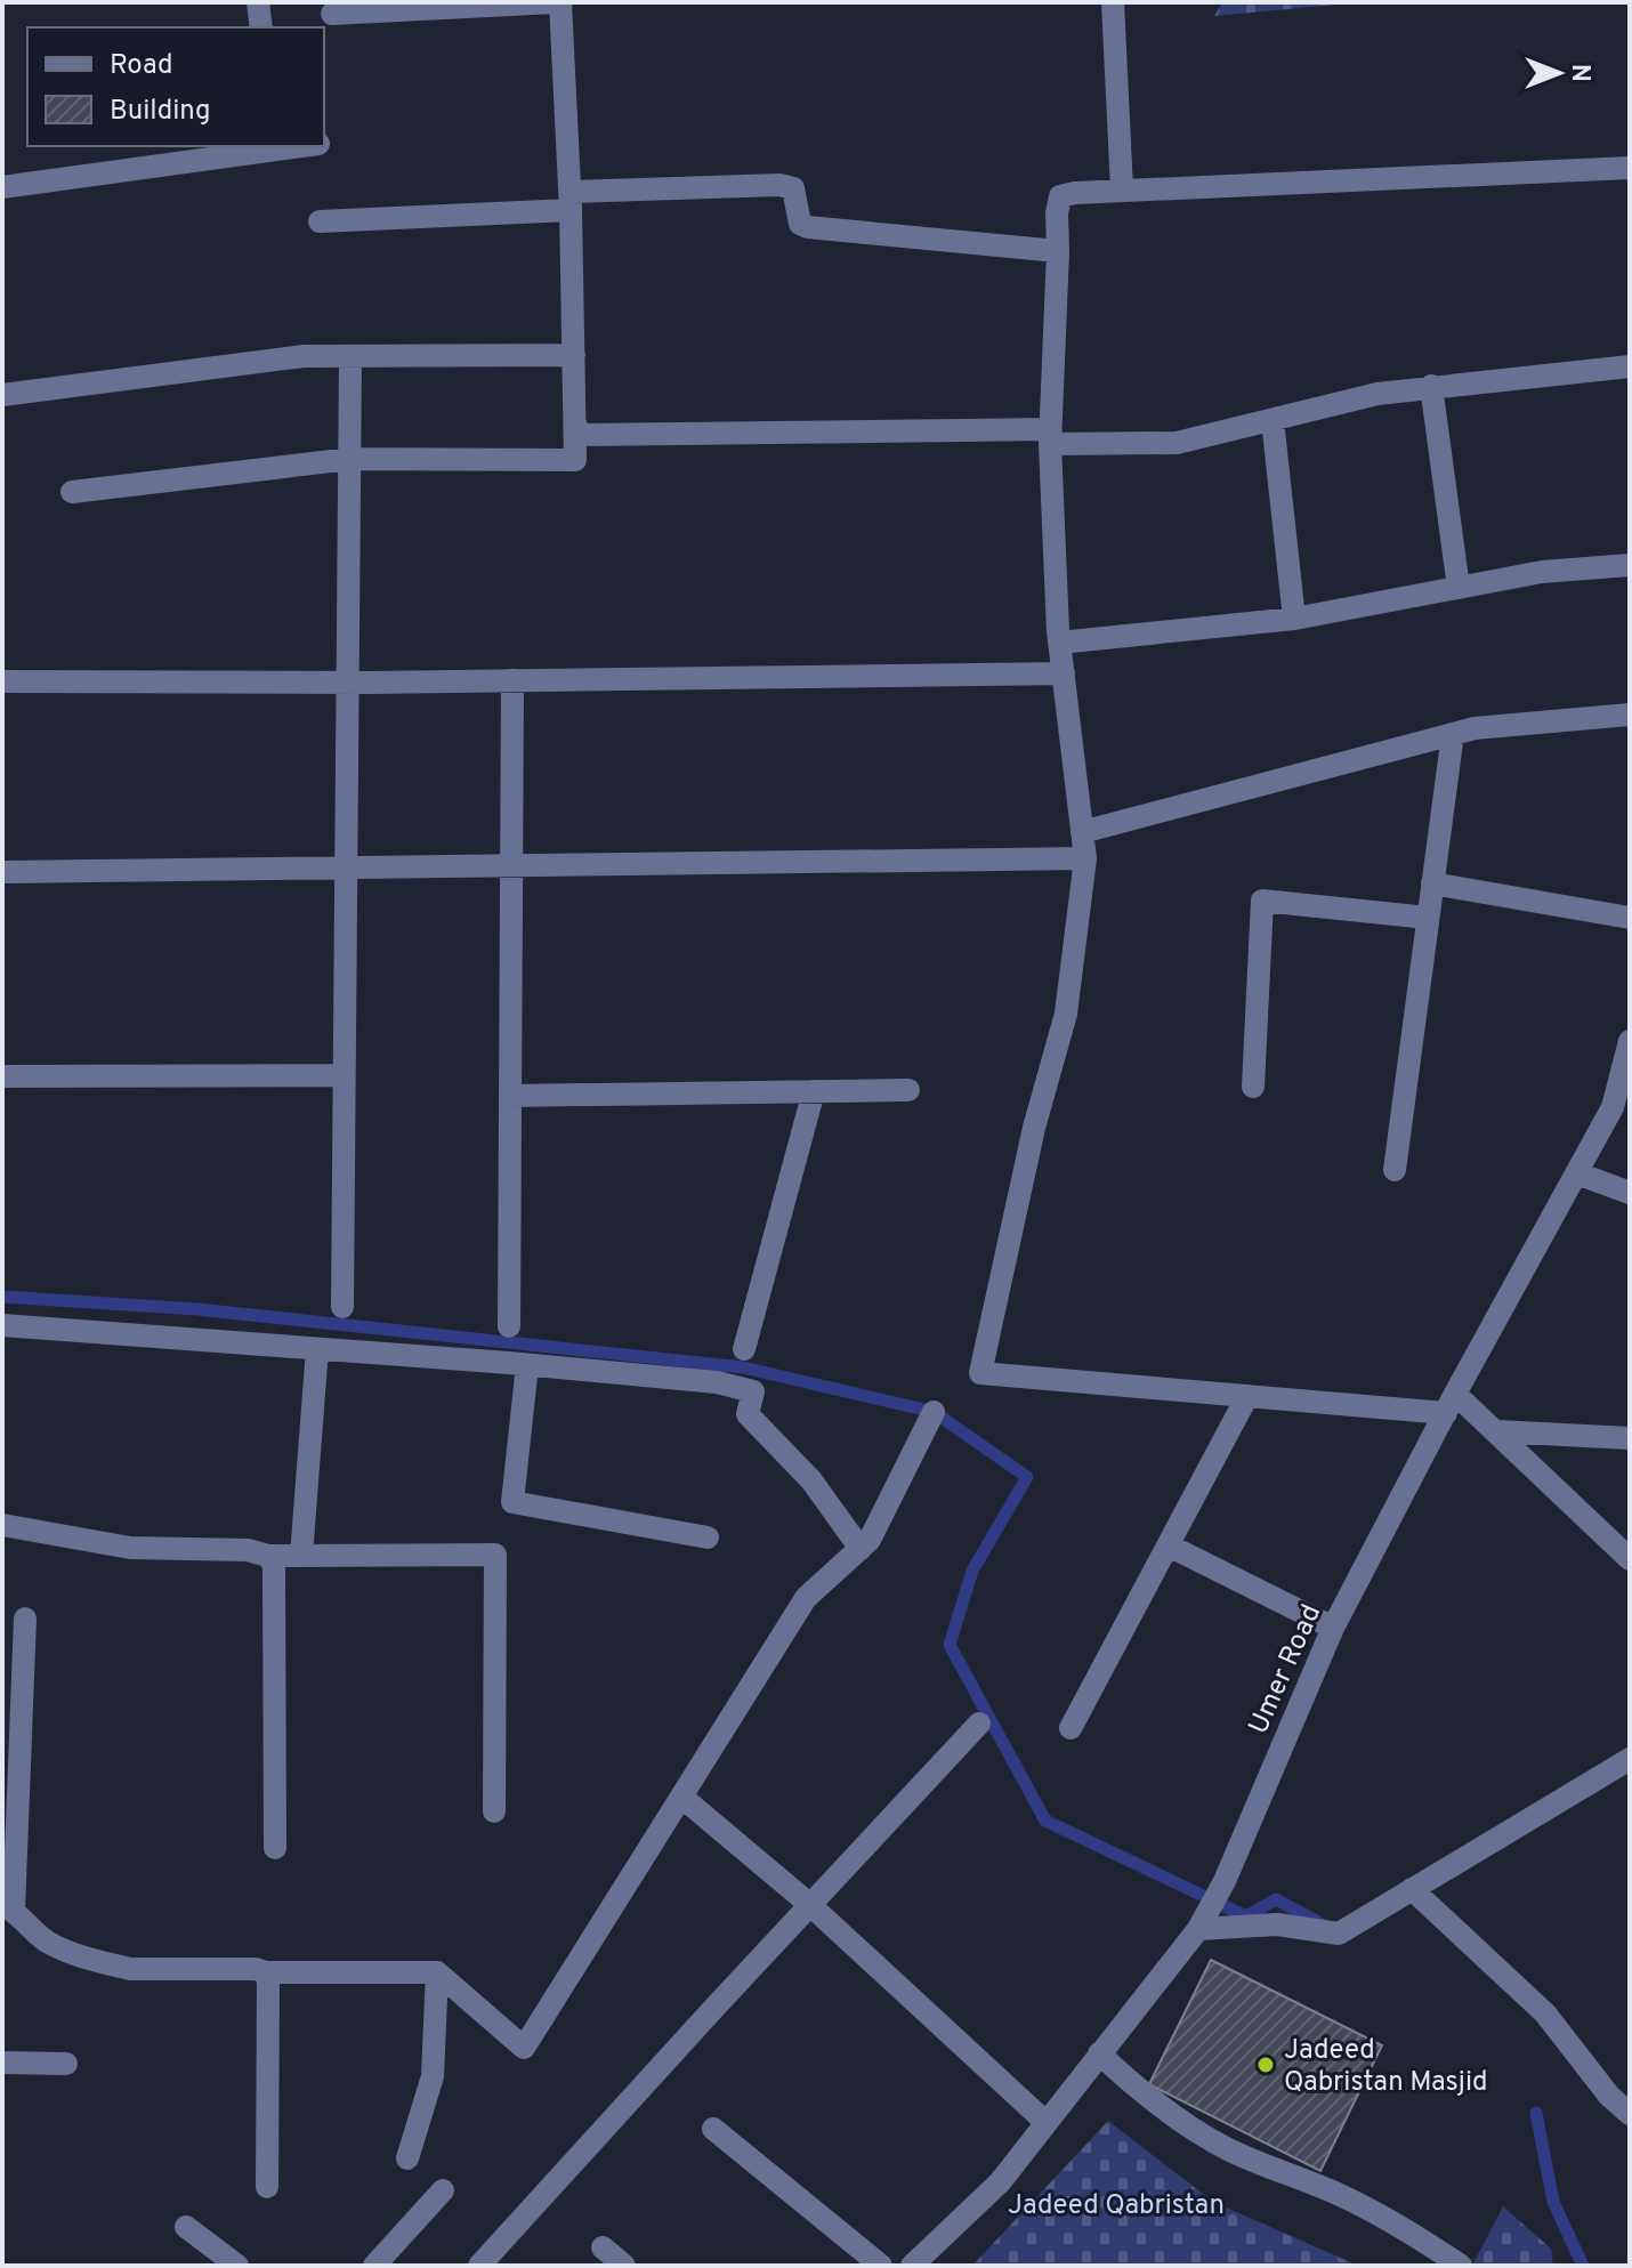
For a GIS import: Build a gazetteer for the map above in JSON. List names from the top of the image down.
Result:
{
  "streets": {
    "street": ["Umer Road"]
  },
  "parks": ["Jadeed Qabristan"],
  "places": ["Jadeed Qabristan Masjid"],
  "legend": ["Road", "Building"],
  "north": "right"
}
